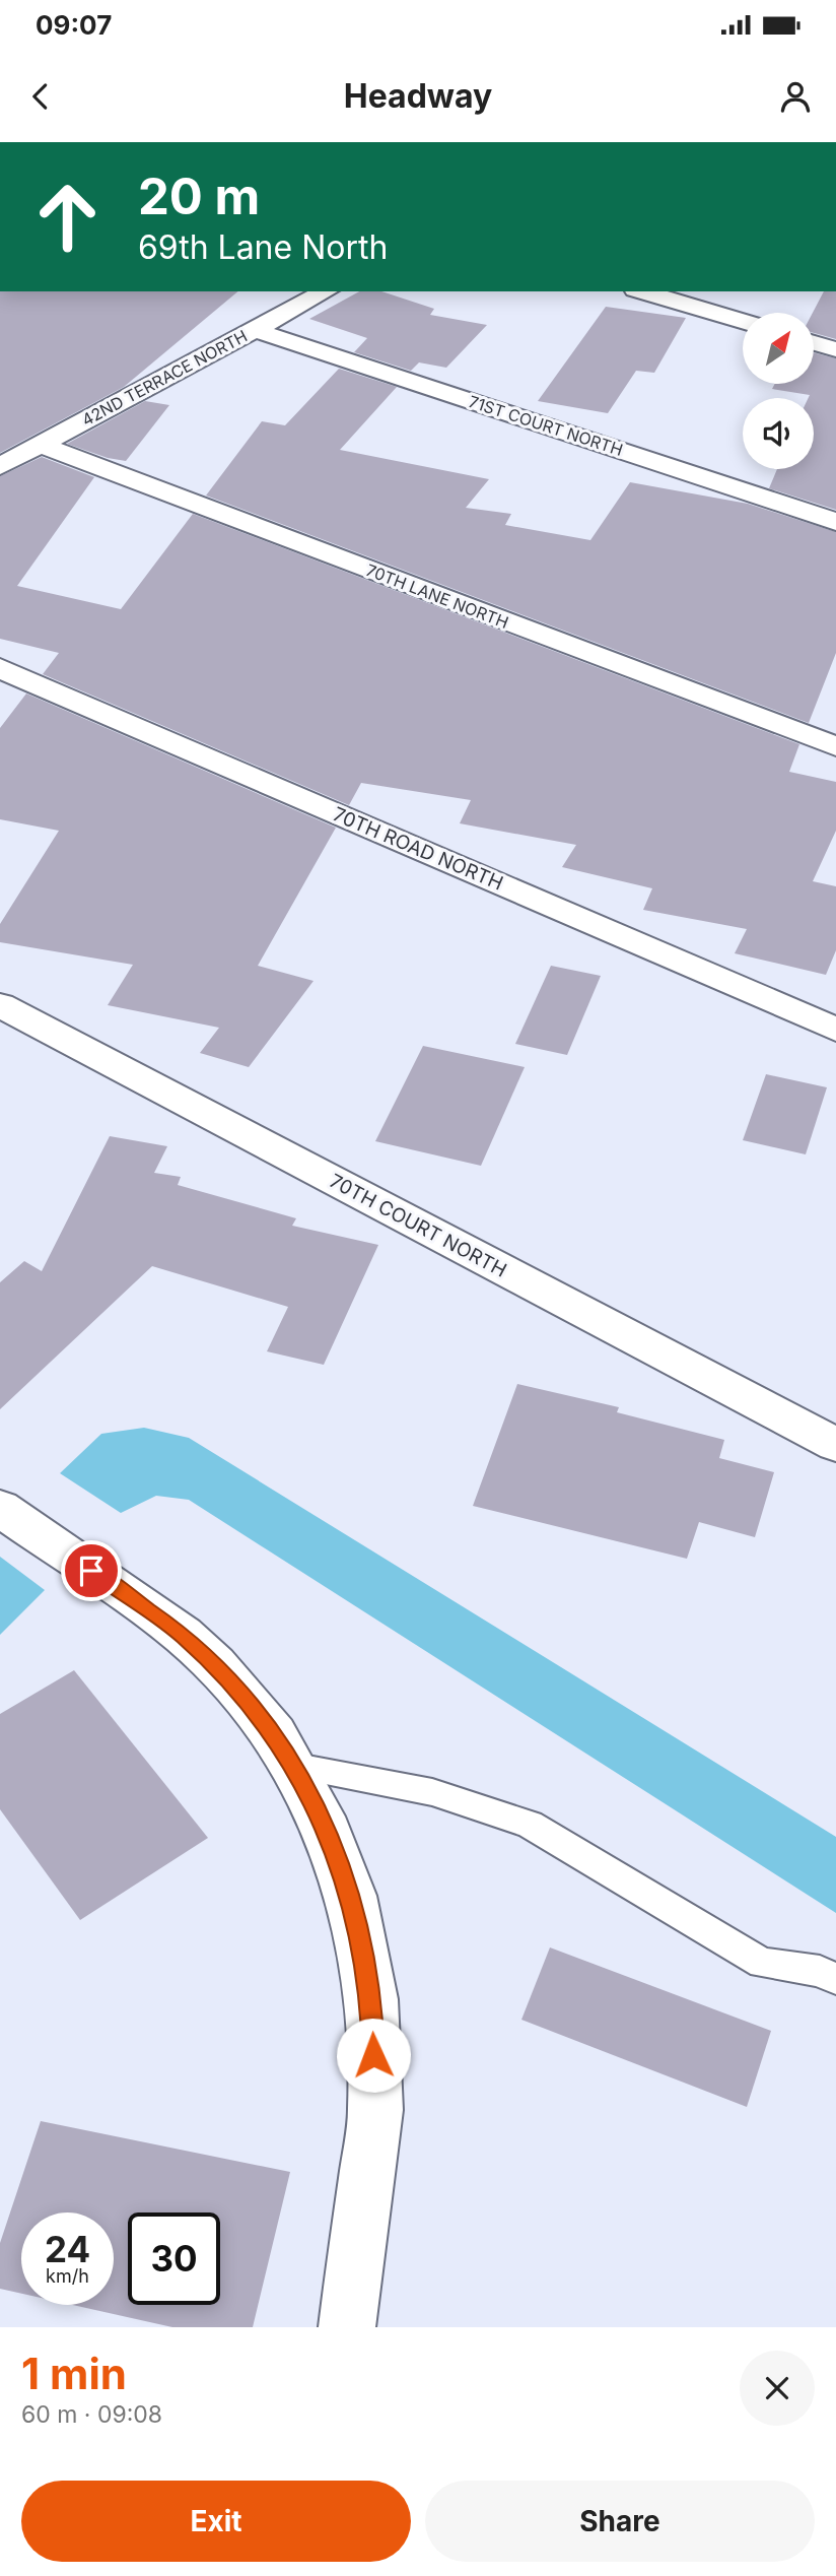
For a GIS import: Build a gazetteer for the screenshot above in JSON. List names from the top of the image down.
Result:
{
  "streets": {
    "street": [
      "42ND TERRACE NORTH",
      "71ST COURT NORTH",
      "70TH LANE NORTH",
      "70TH ROAD NORTH",
      "70TH COURT NORTH"
    ]
  },
  "crossings": [
    ["42ND TERRACE NORTH", "71ST COURT NORTH"],
    ["42ND TERRACE NORTH", "70TH LANE NORTH"]
  ],
  "north": "top right",
  "page": {
    "status": "09:07",
    "header": "Headway",
    "turn": ["20 m", "69th Lane North"],
    "speed": "24 km/h",
    "limit": "30",
    "heading": ["1 min", "60 m · 09:08"],
    "buttons": ["Exit", "Share"]
  }
}
